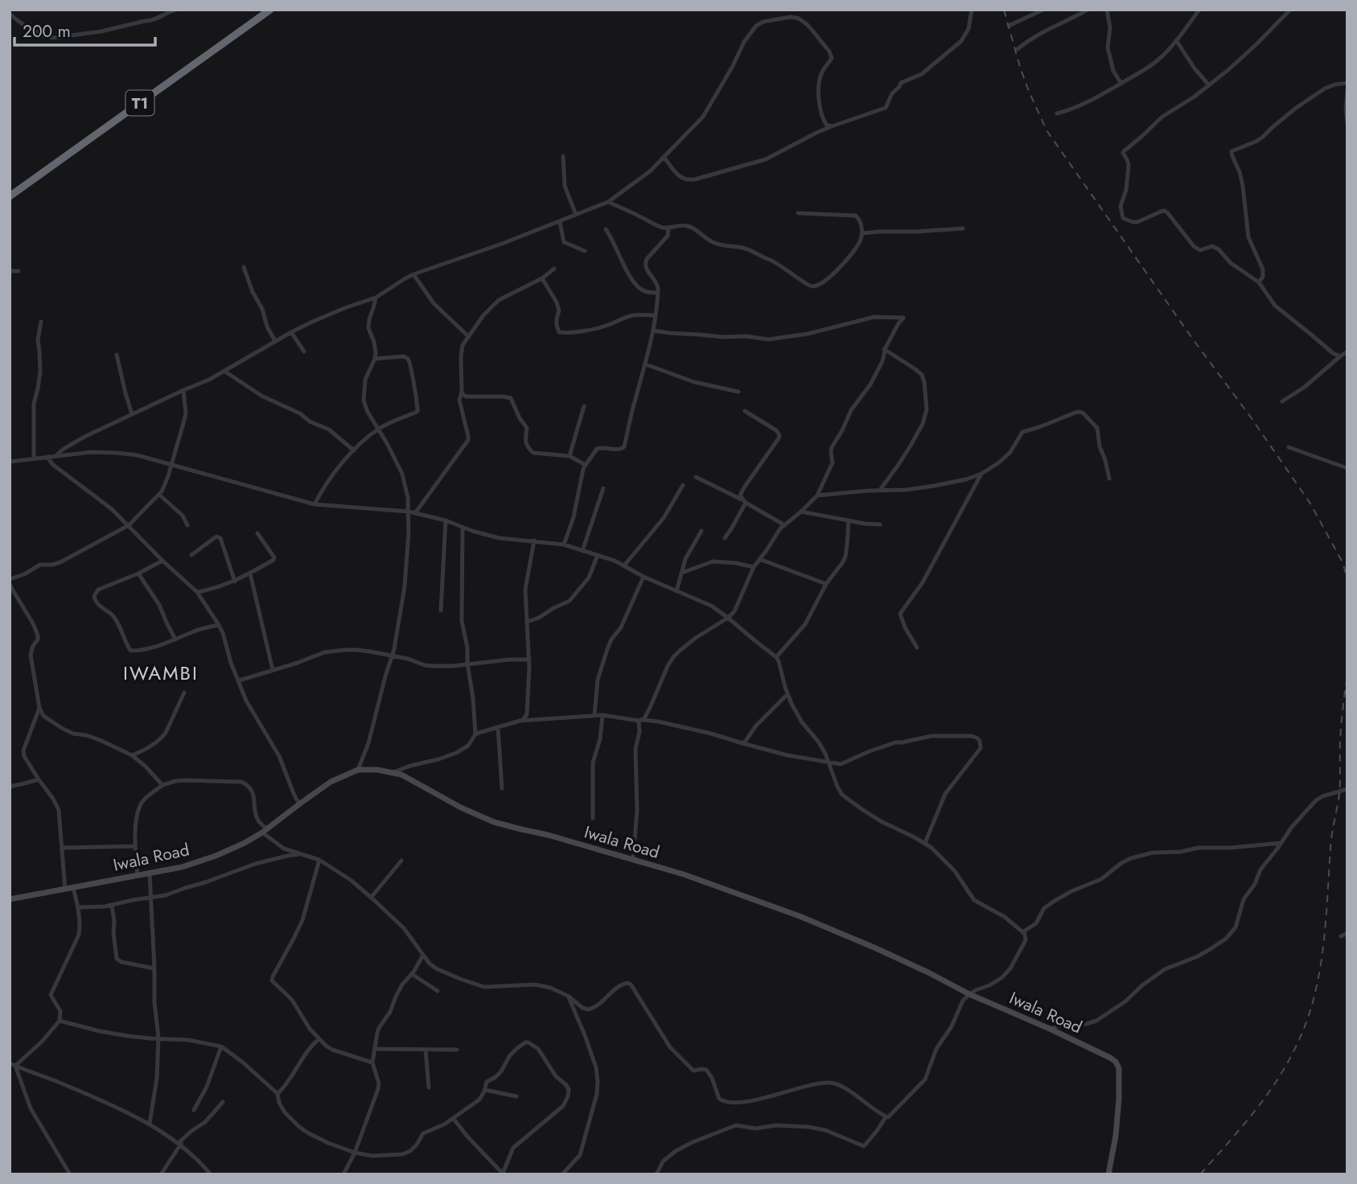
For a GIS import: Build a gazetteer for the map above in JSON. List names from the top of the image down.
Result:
{
  "streets": {
    "highway": ["T1"],
    "street": ["Iwala Road"]
  },
  "districts": ["IWAMBI"],
  "scale_bar": "200 m"
}
